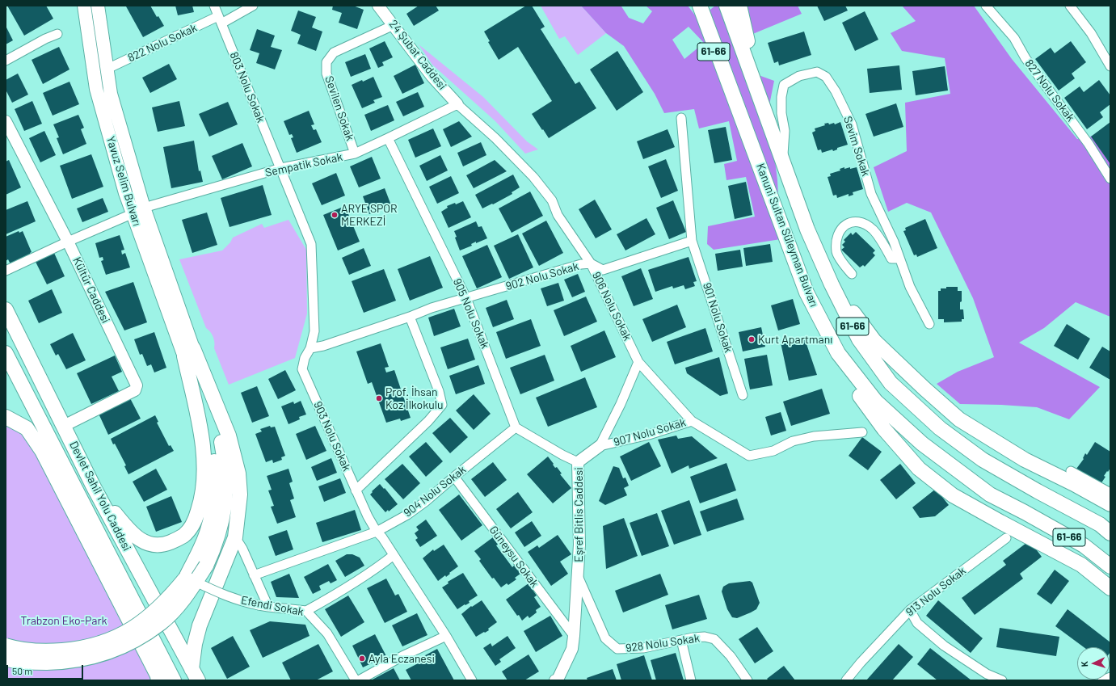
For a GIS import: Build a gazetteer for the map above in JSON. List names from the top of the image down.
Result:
{
  "streets": {
    "main road": [
      "61-66",
      "Yavuz Selim Bulvarı",
      "Kanuni Sultan Süleyman Bulvarı",
      "Devlet Sahil Yolu Caddesi"
    ],
    "street": [
      "822 Nolu Sokak",
      "24 Şubat Caddesi",
      "803 Nolu Sokak",
      "827 Nolu Sokak",
      "Sevilen Sokak",
      "Sevim Sokak",
      "Sempatik Sokak",
      "902 Nolu Sokak",
      "Kültür Caddesi",
      "906 Nolu Sokak",
      "905 Nolu Sokak",
      "901 Nolu Sokak",
      "907 Nolu Sokak",
      "903 Nolu Sokak",
      "904 Nolu Sokak",
      "Eşref Bitlis Caddesi",
      "Güneysu Sokak",
      "913 Nolu Sokak",
      "Efendi Sokak",
      "928 Nolu Sokak"
    ]
  },
  "crossings": [
    ["822 Nolu Sokak", "803 Nolu Sokak"],
    ["822 Nolu Sokak", "Yavuz Selim Bulvarı"],
    ["61-66", "Kanuni Sultan Süleyman Bulvarı"],
    ["24 Şubat Caddesi", "Sevilen Sokak"],
    ["24 Şubat Caddesi", "Sempatik Sokak"],
    ["24 Şubat Caddesi", "906 Nolu Sokak"],
    ["803 Nolu Sokak", "Sempatik Sokak"],
    ["803 Nolu Sokak", "903 Nolu Sokak"],
    ["Sevilen Sokak", "Sempatik Sokak"],
    ["Sevim Sokak", "Kanuni Sultan Süleyman Bulvarı"],
    ["Sempatik Sokak", "Yavuz Selim Bulvarı"],
    ["Sempatik Sokak", "906 Nolu Sokak"],
    ["Sempatik Sokak", "905 Nolu Sokak"],
    ["Sempatik Sokak", "903 Nolu Sokak"],
    ["902 Nolu Sokak", "906 Nolu Sokak"],
    ["902 Nolu Sokak", "905 Nolu Sokak"],
    ["902 Nolu Sokak", "901 Nolu Sokak"],
    ["902 Nolu Sokak", "903 Nolu Sokak"],
    ["Kültür Caddesi", "Devlet Sahil Yolu Caddesi"],
    ["906 Nolu Sokak", "907 Nolu Sokak"],
    ["906 Nolu Sokak", "Eşref Bitlis Caddesi"],
    ["905 Nolu Sokak", "904 Nolu Sokak"],
    ["907 Nolu Sokak", "Eşref Bitlis Caddesi"],
    ["903 Nolu Sokak", "904 Nolu Sokak"],
    ["904 Nolu Sokak", "Güneysu Sokak"],
    ["Eşref Bitlis Caddesi", "Güneysu Sokak"],
    ["Eşref Bitlis Caddesi", "928 Nolu Sokak"]
  ],
  "parks": ["Trabzon Eko-Park"],
  "places": [
    "ARYE SPOR MERKEZİ",
    "Kurt Apartmanı",
    "Prof. İhsan Koz İlkokulu",
    "Ayla Eczanesi"
  ],
  "scale_bar": "50 m",
  "north": "left"
}
